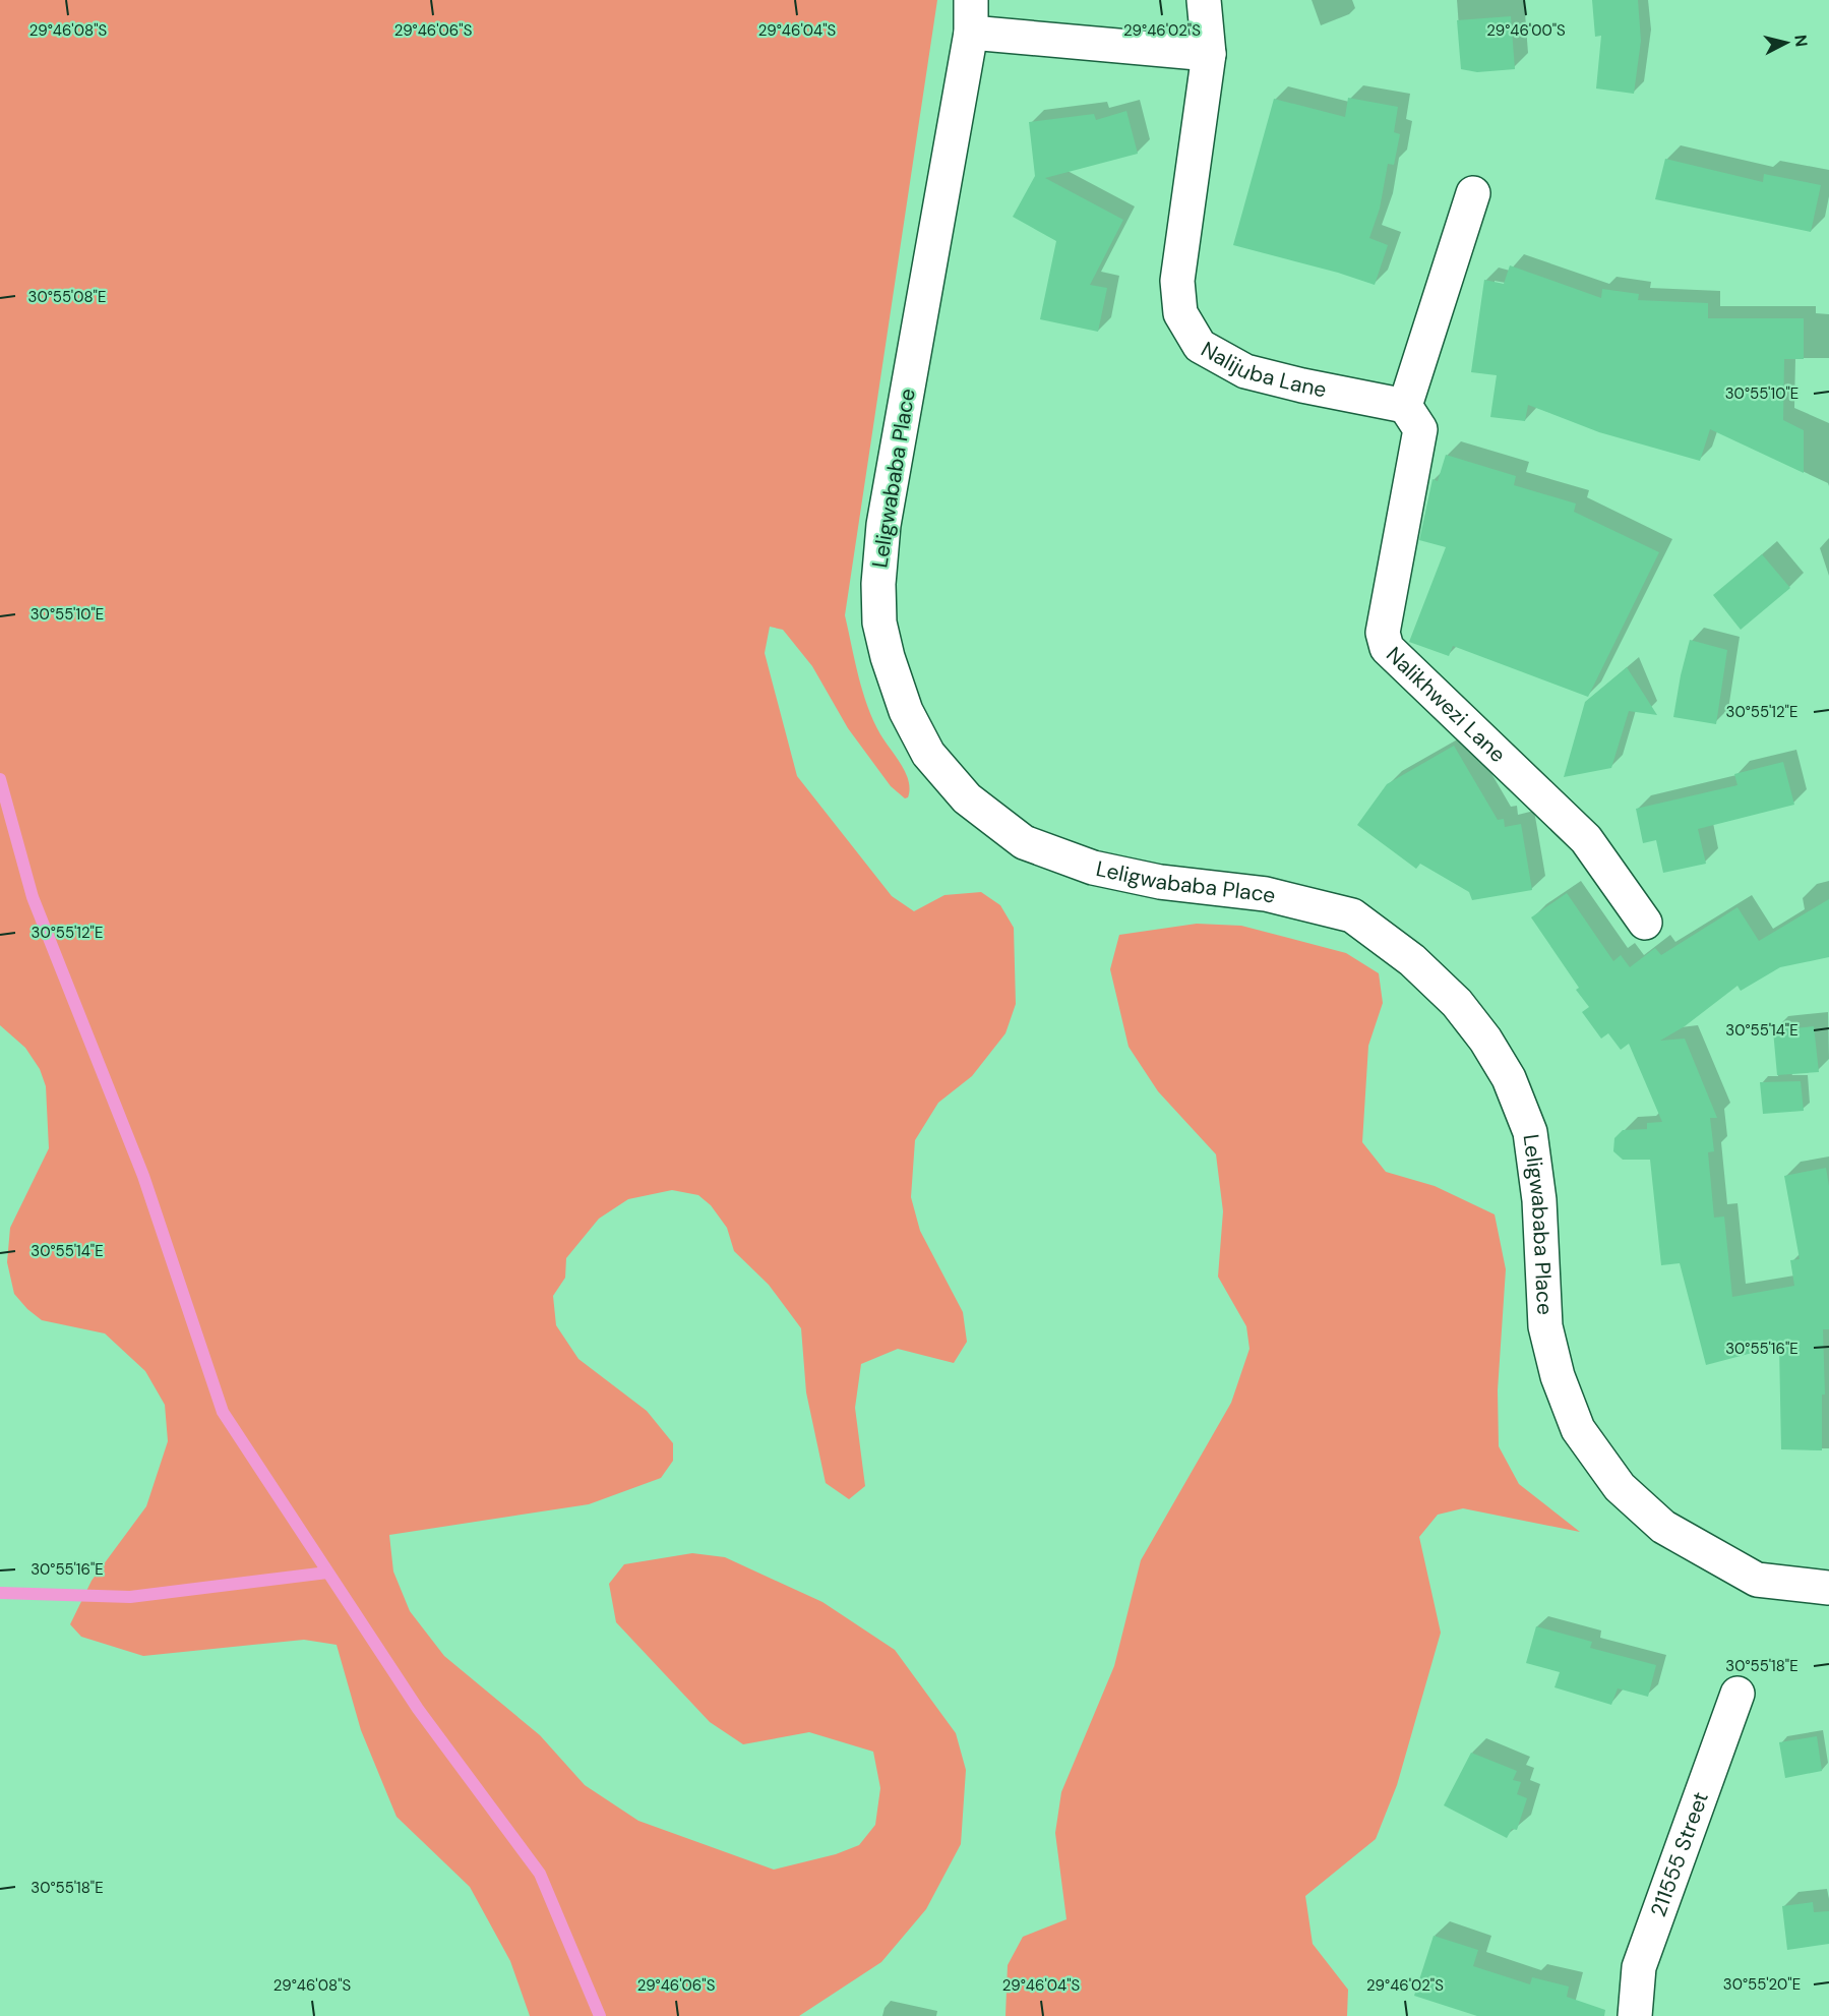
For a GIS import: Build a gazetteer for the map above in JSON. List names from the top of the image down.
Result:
{
  "streets": {
    "street": [
      "Nalijuba Lane",
      "Leligwababa Place",
      "Nalikhwezi Lane",
      "211555 Street"
    ]
  },
  "crossings": [
    ["Nalijuba Lane", "Nalikhwezi Lane"]
  ],
  "north": "right",
  "coordinates": [
    "29°46'08\"S",
    "29°46'06\"S",
    "29°46'04\"S",
    "29°46'02\"S",
    "29°46'00\"S",
    "30°55'08\"E",
    "30°55'10\"E",
    "30°55'12\"E",
    "30°55'14\"E",
    "30°55'16\"E",
    "30°55'18\"E",
    "30°55'20\"E"
  ]
}
